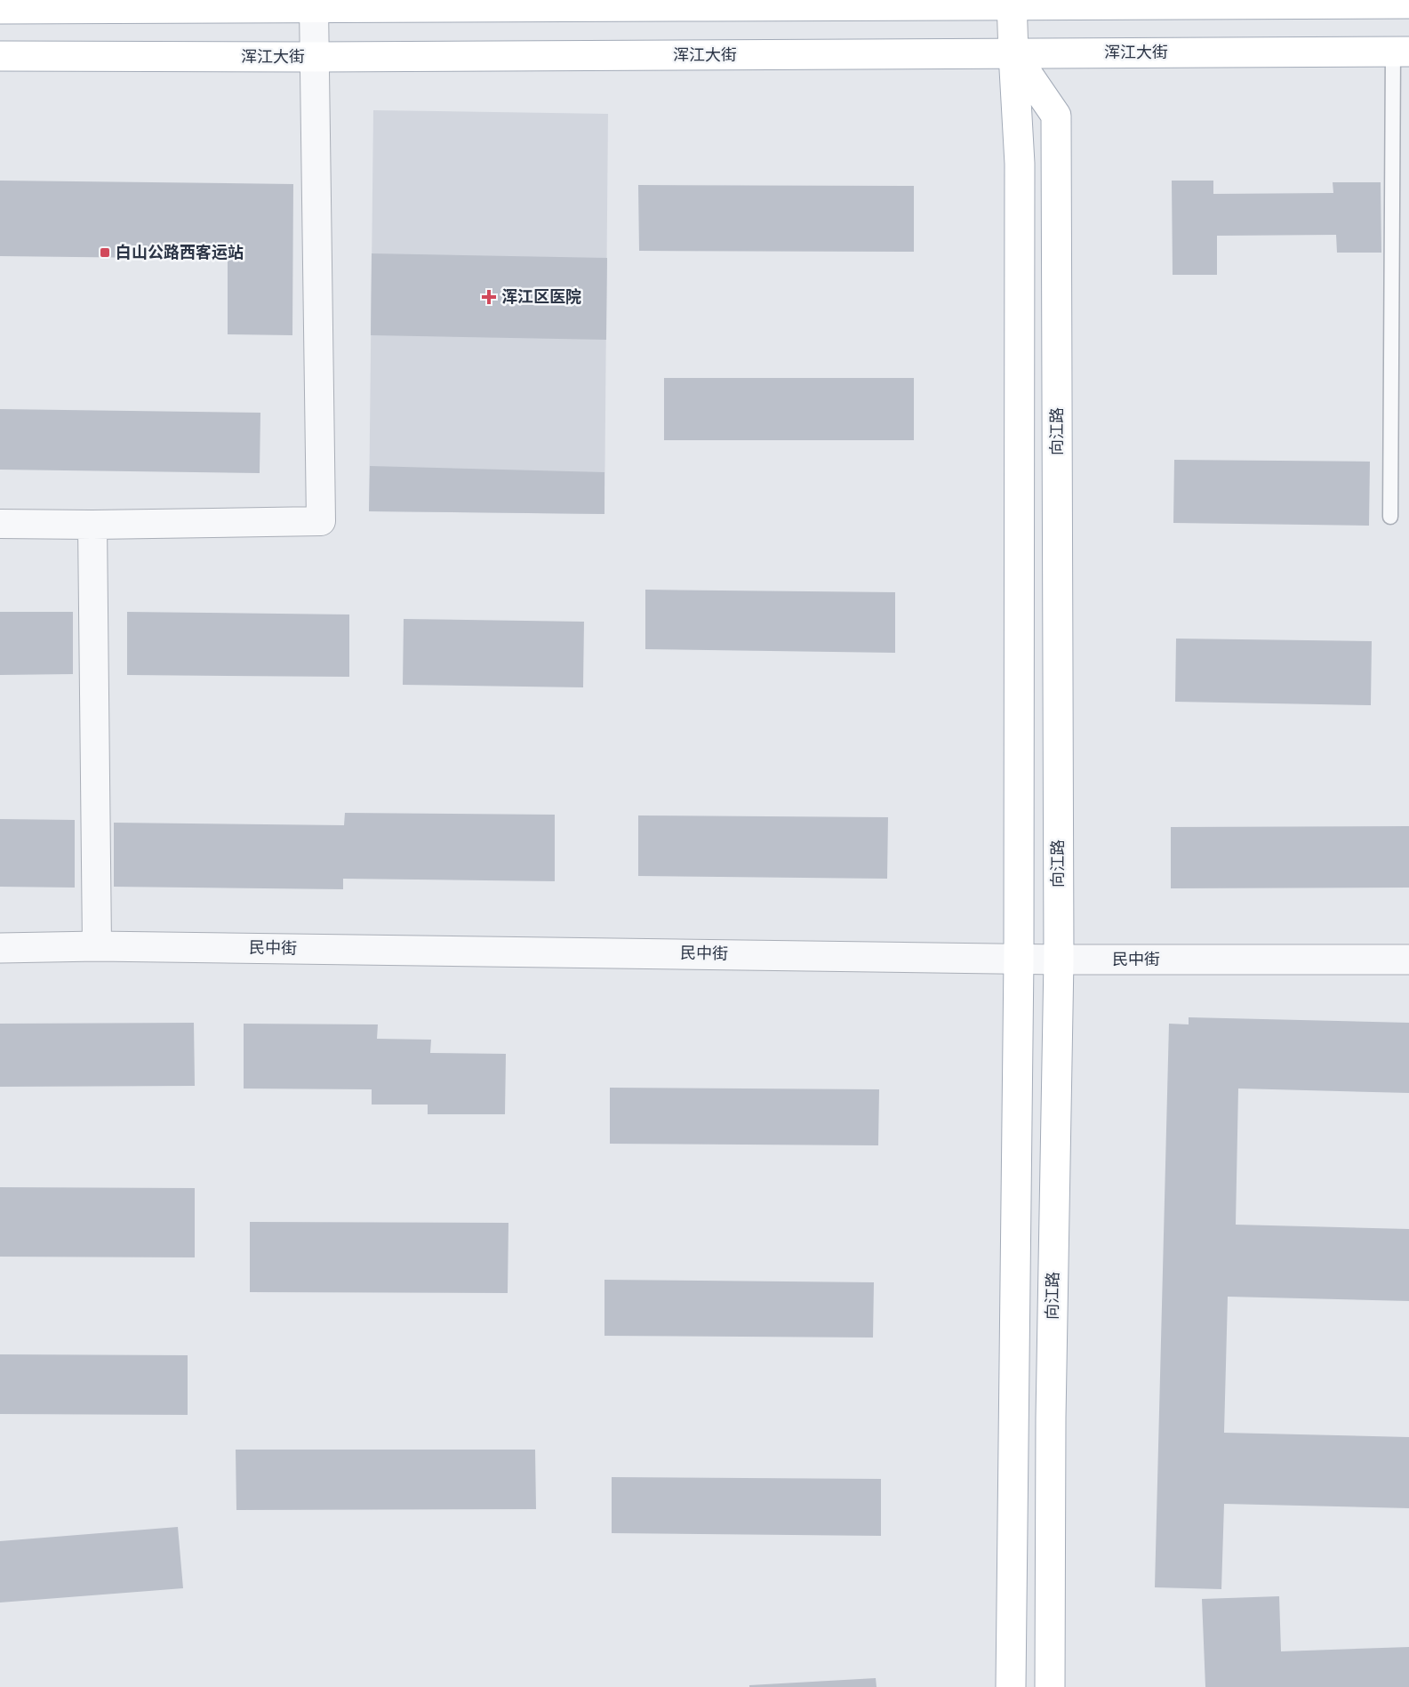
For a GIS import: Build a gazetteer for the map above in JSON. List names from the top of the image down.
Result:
{
  "streets": {
    "main road": ["浑江大街", "向江路"],
    "street": ["民中街"]
  },
  "crossings": [
    ["浑江大街", "向江路"],
    ["向江路", "民中街"]
  ],
  "places": {
    "transit": ["白山公路西客运站"],
    "health": ["浑江区医院"]
  }
}
